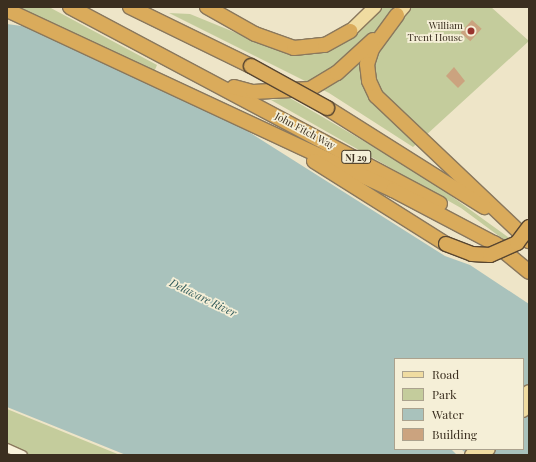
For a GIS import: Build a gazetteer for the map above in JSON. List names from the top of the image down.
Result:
{
  "streets": {
    "highway": ["John Fitch Way", "NJ 29"]
  },
  "water": ["Delaware River"],
  "places": ["William Trent House"],
  "legend": [
    "Road",
    "Park",
    "Water",
    "Building"
  ]
}
